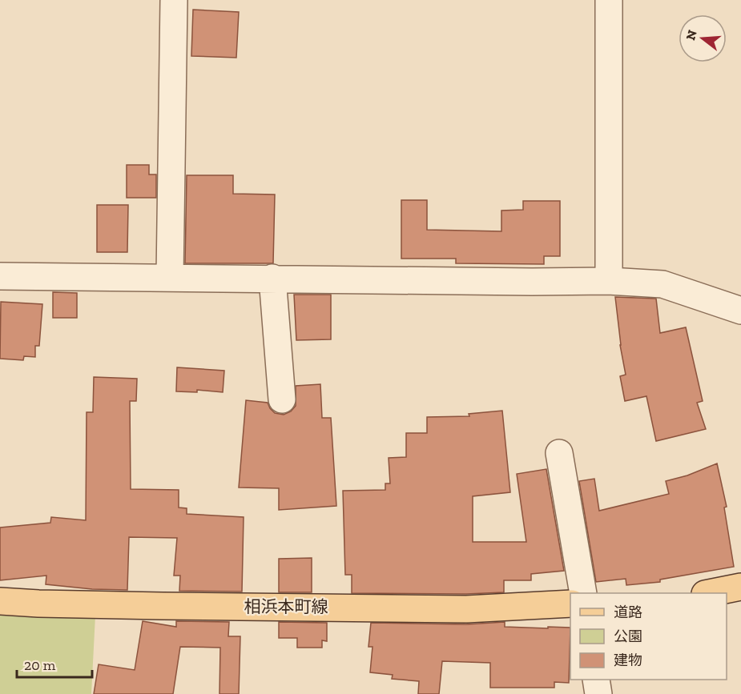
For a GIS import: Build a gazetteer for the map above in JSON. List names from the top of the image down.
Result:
{
  "streets": {
    "main road": ["相浜本町線"]
  },
  "legend": ["道路", "公園", "建物"],
  "scale_bar": "20 m",
  "north": "left"
}
